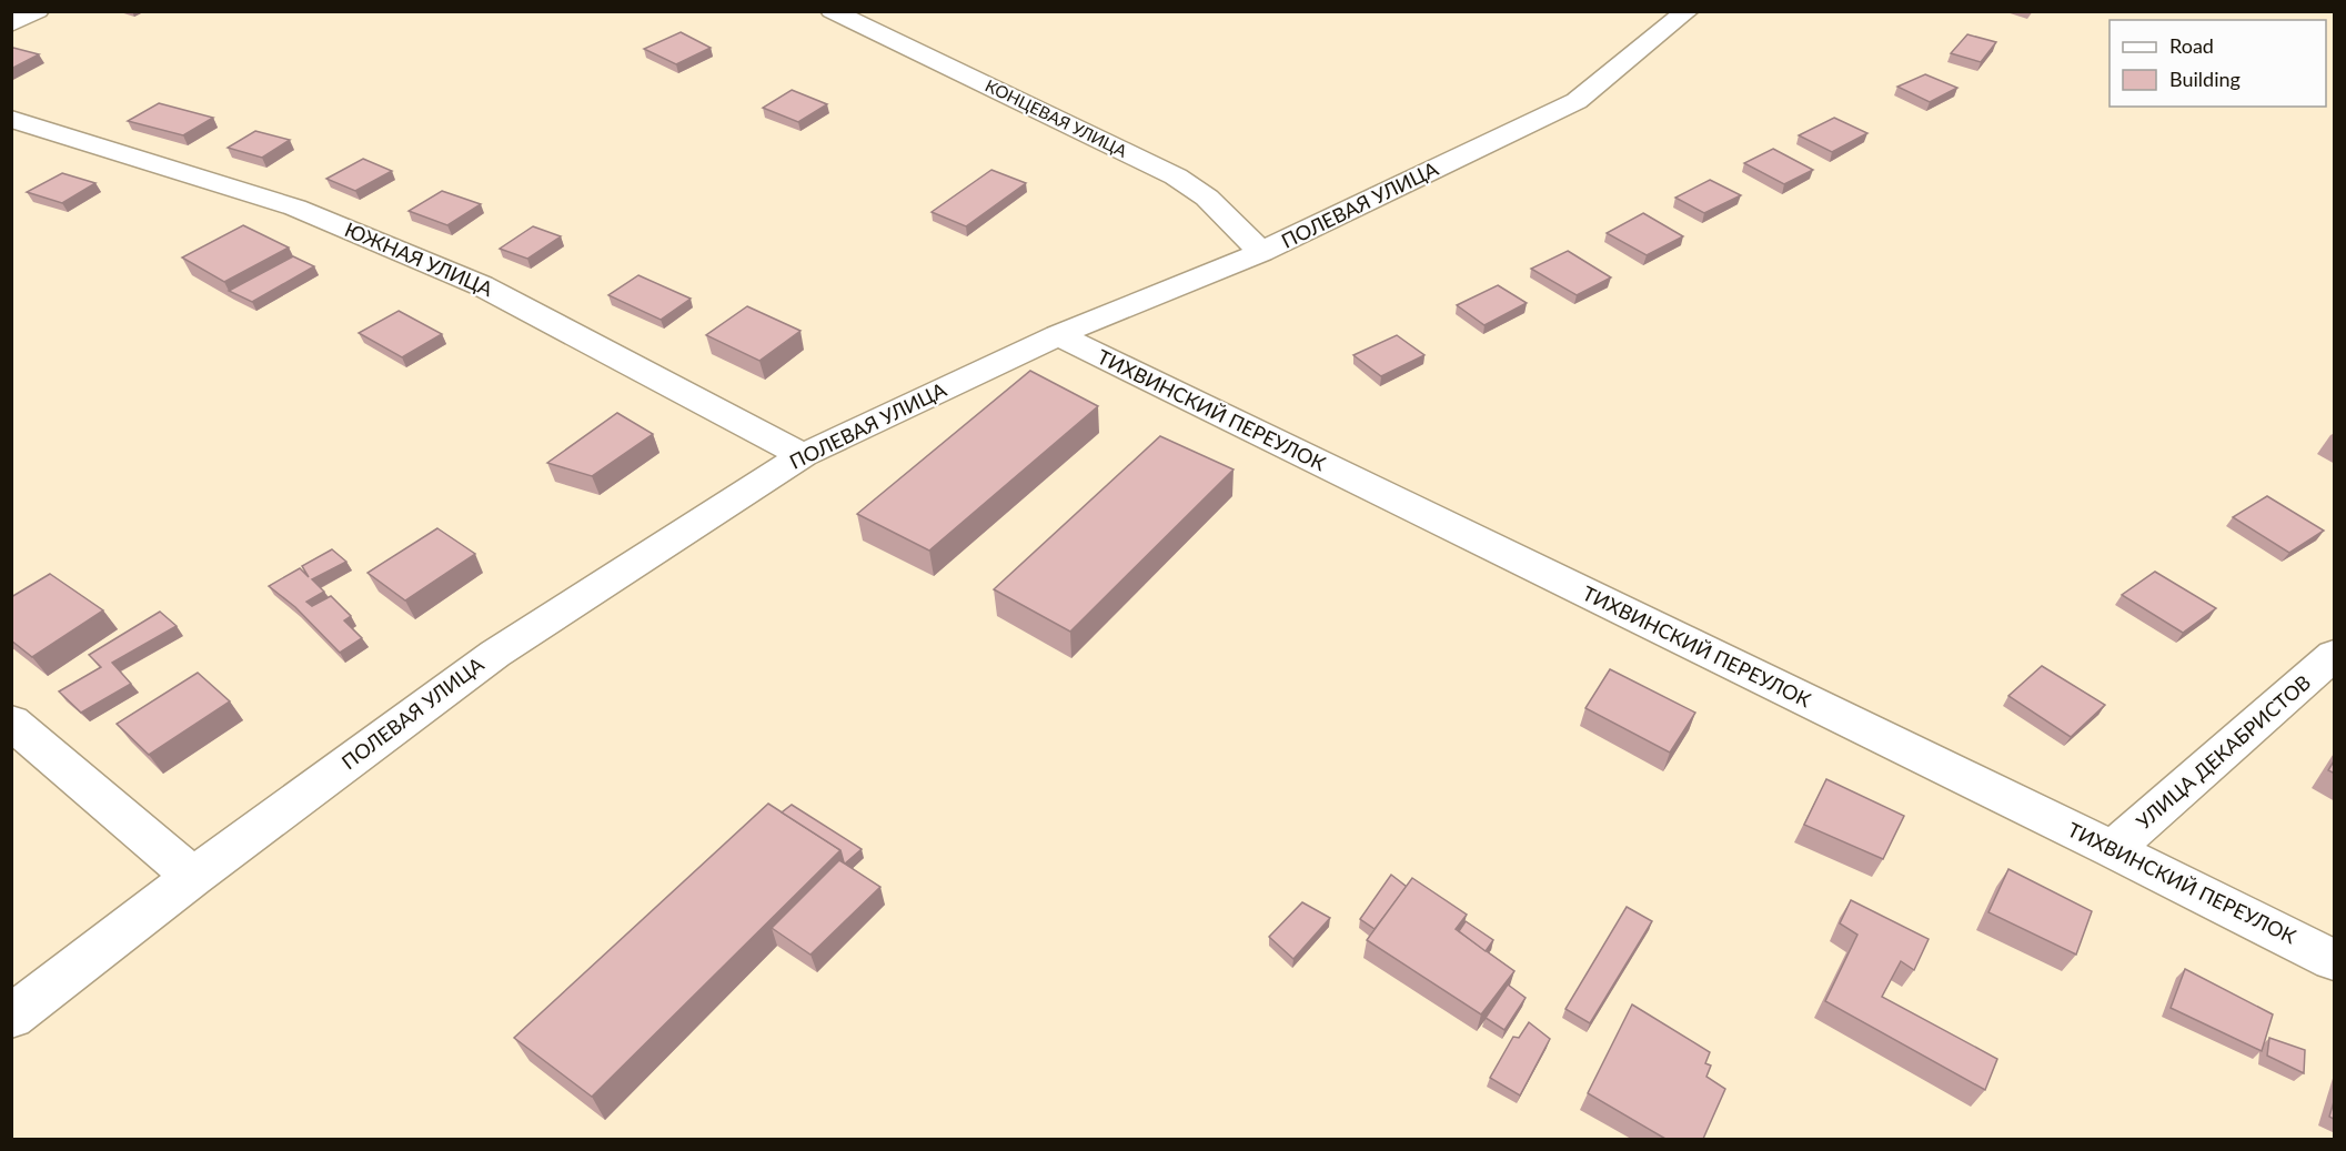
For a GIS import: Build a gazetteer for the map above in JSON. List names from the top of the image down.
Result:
{
  "streets": {
    "street": [
      "КОНЦЕВАЯ УЛИЦА",
      "ПОЛЕВАЯ УЛИЦА",
      "ЮЖНАЯ УЛИЦА",
      "ТИХВИНСКИЙ ПЕРЕУЛОК",
      "УЛИЦА ДЕКАБРИСТОВ"
    ]
  },
  "crossings": [
    ["КОНЦЕВАЯ УЛИЦА", "ПОЛЕВАЯ УЛИЦА"],
    ["ПОЛЕВАЯ УЛИЦА", "ЮЖНАЯ УЛИЦА"],
    ["ПОЛЕВАЯ УЛИЦА", "ТИХВИНСКИЙ ПЕРЕУЛОК"],
    ["ТИХВИНСКИЙ ПЕРЕУЛОК", "УЛИЦА ДЕКАБРИСТОВ"]
  ],
  "legend": ["Road", "Building"]
}
